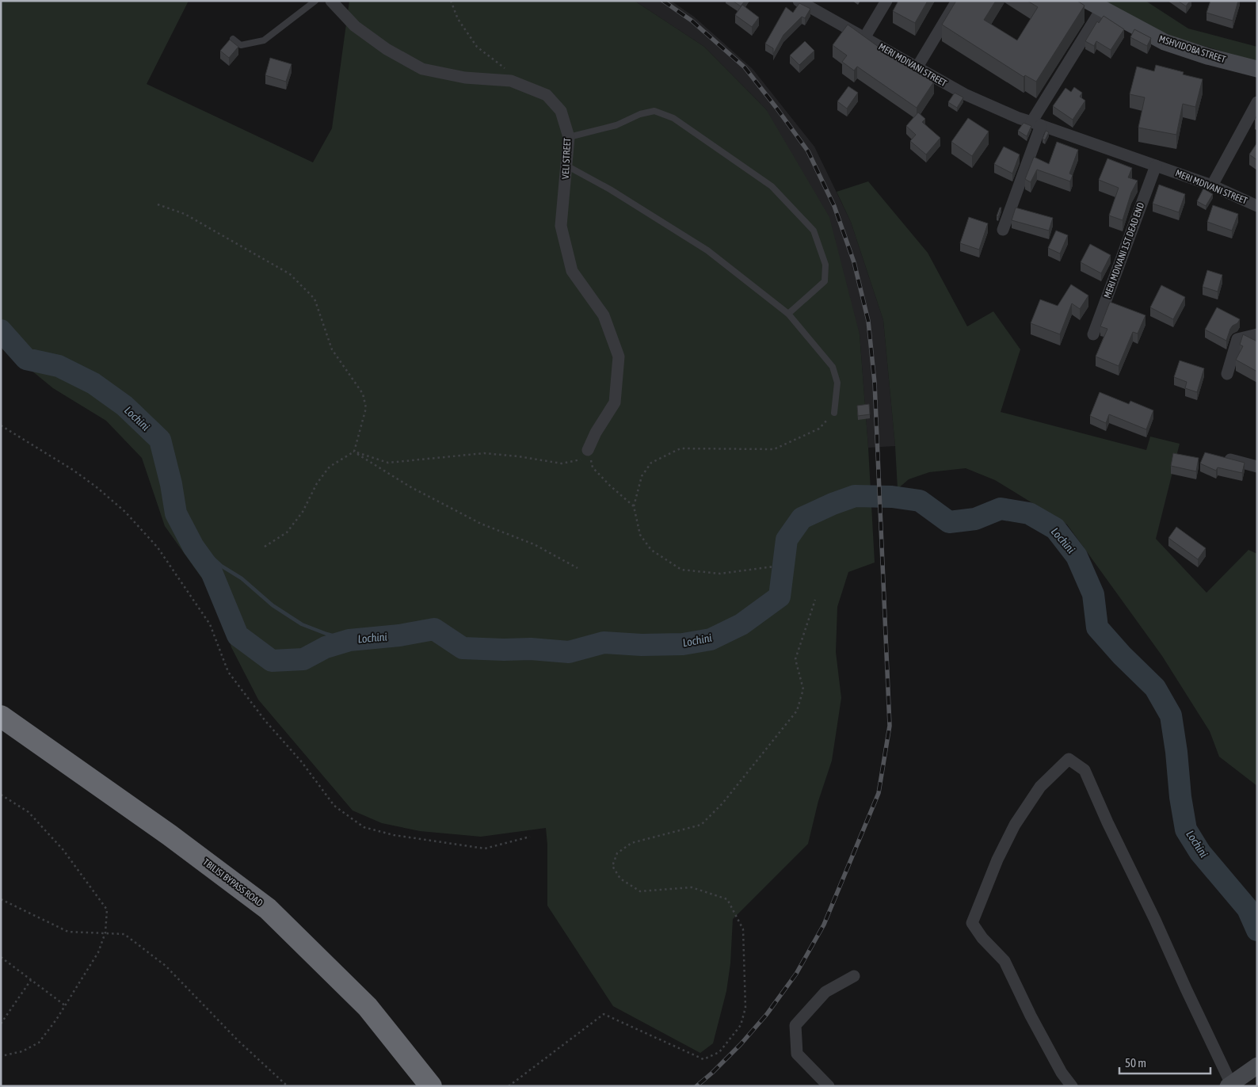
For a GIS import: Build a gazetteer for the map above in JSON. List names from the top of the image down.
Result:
{
  "streets": {
    "highway": ["TBILISI BYPASS ROAD"],
    "street": [
      "MSHVIDOBA STREET",
      "MERI MDIVANI STREET",
      "VELI STREET",
      "MERI MDIVANI 1ST DEAD END"
    ]
  },
  "crossings": [
    ["MERI MDIVANI STREET", "MERI MDIVANI 1ST DEAD END"]
  ],
  "water": ["Lochini"],
  "scale_bar": "50 m"
}
